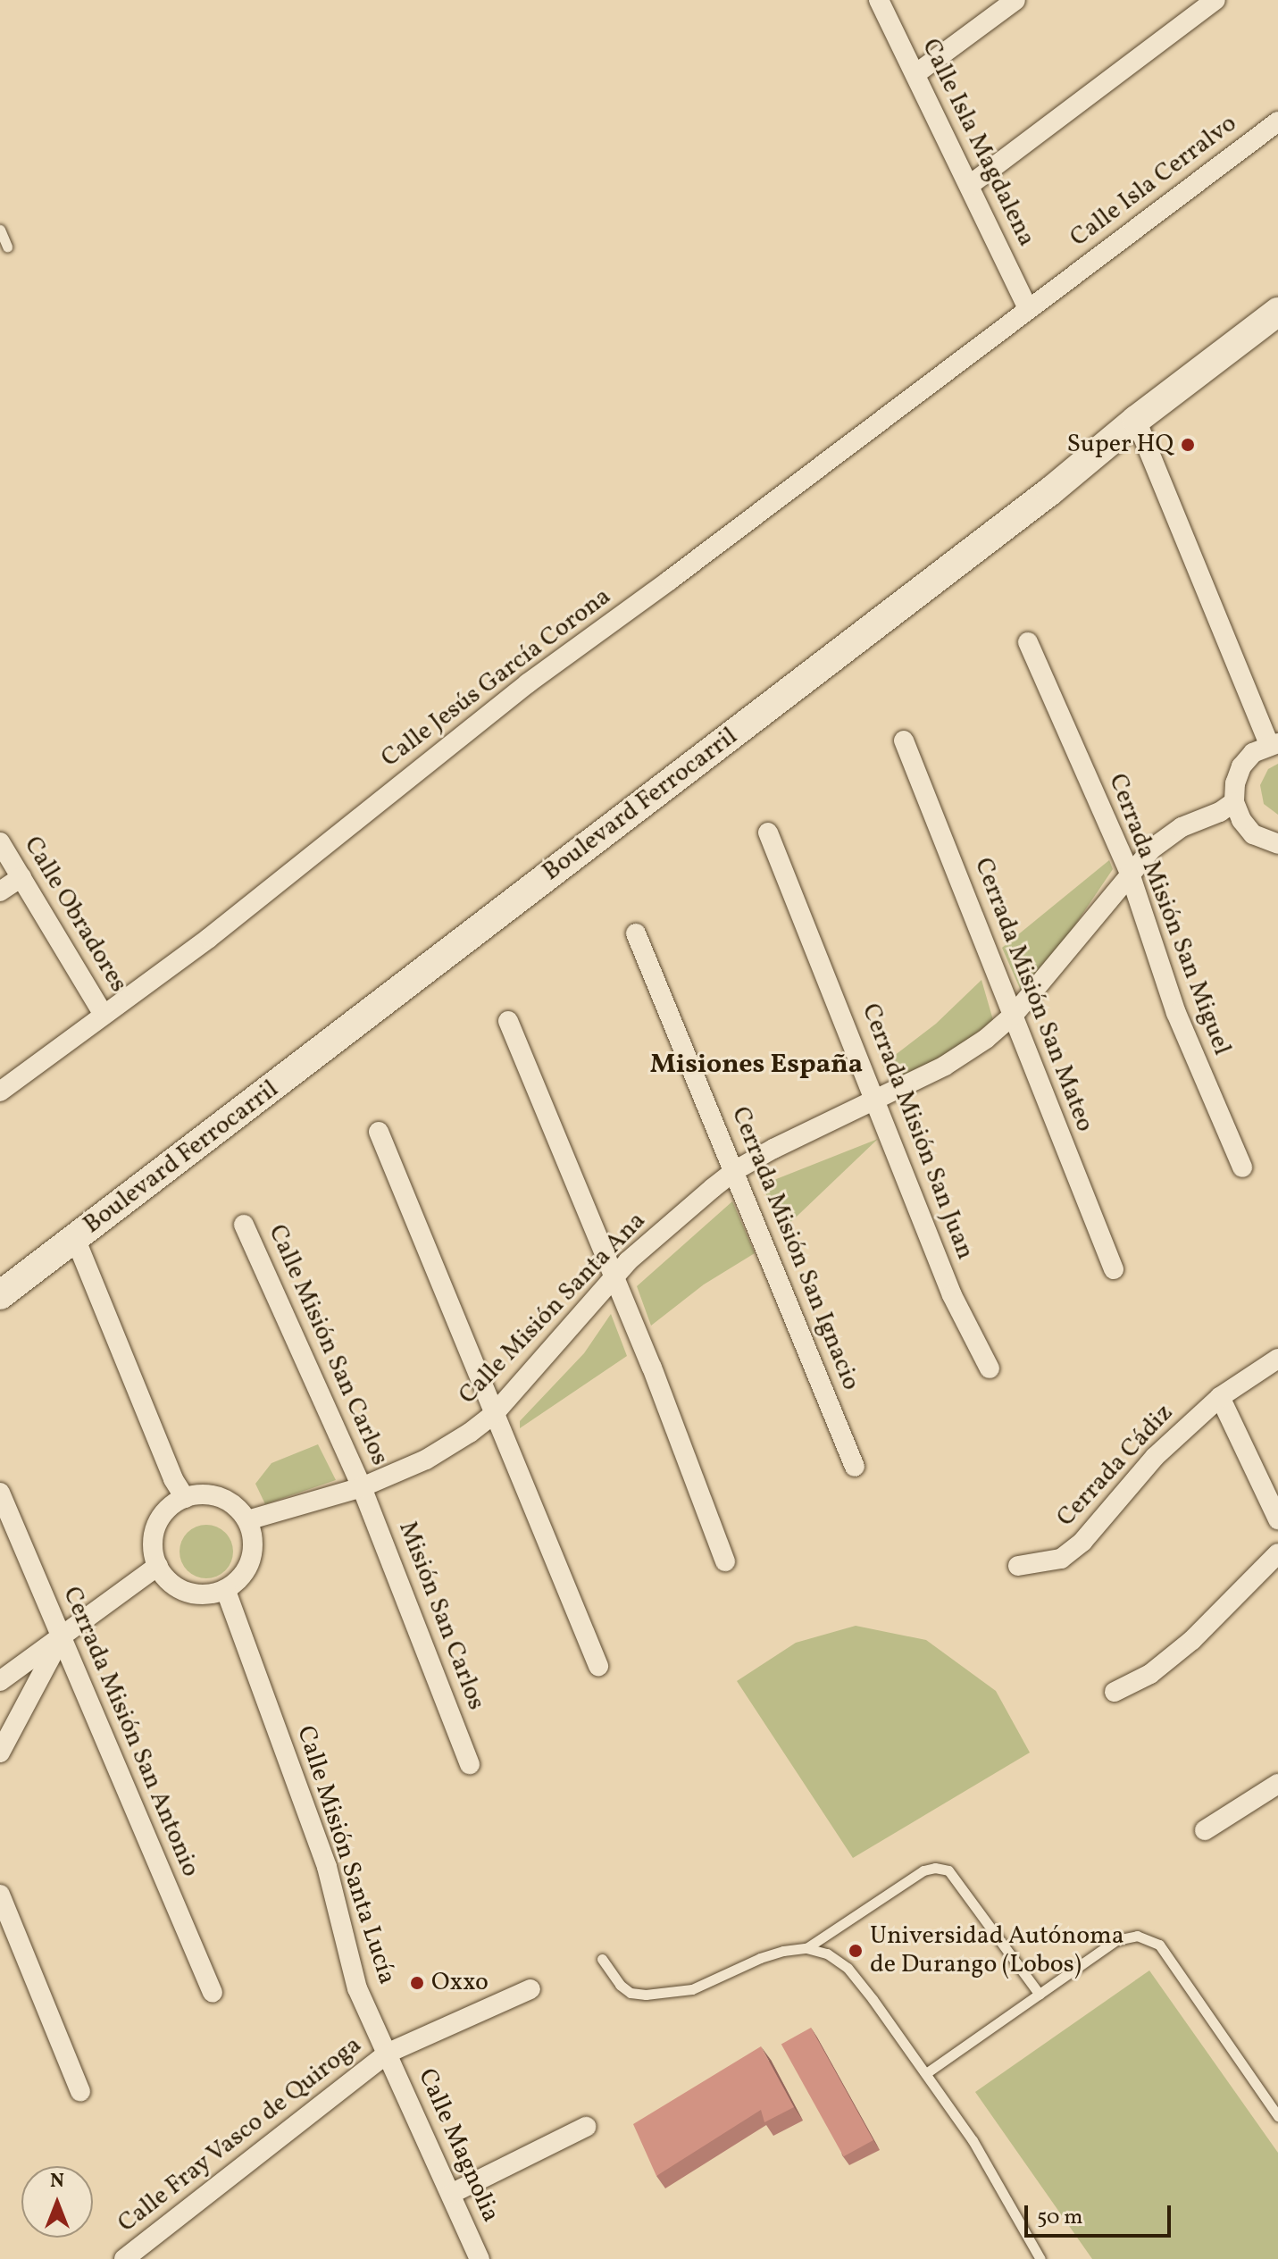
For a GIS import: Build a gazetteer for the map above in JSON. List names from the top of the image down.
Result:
{
  "streets": {
    "main road": ["Boulevard Ferrocarril"],
    "street": [
      "Calle Isla Magdalena",
      "Calle Isla Cerralvo",
      "Calle Jesús García Corona",
      "Calle Obradores",
      "Cerrada Misión San Miguel",
      "Cerrada Misión San Mateo",
      "Cerrada Misión San Juan",
      "Cerrada Misión San Ignacio",
      "Calle Misión Santa Ana",
      "Calle Misión San Carlos",
      "Cerrada Cádiz",
      "Misión San Carlos",
      "Cerrada Misión San Antonio",
      "Calle Misión Santa Lucía",
      "Calle Fray Vasco de Quiroga",
      "Calle Magnolia"
    ]
  },
  "crossings": [
    ["Calle Isla Magdalena", "Calle Isla Cerralvo"],
    ["Calle Isla Magdalena", "Calle Jesús García Corona"],
    ["Calle Isla Cerralvo", "Calle Jesús García Corona"],
    ["Calle Jesús García Corona", "Calle Obradores"],
    ["Cerrada Misión San Miguel", "Calle Misión Santa Ana"],
    ["Cerrada Misión San Mateo", "Calle Misión Santa Ana"],
    ["Cerrada Misión San Juan", "Calle Misión Santa Ana"],
    ["Cerrada Misión San Ignacio", "Calle Misión Santa Ana"],
    ["Calle Misión Santa Ana", "Calle Misión San Carlos"],
    ["Calle Misión Santa Ana", "Misión San Carlos"],
    ["Calle Misión Santa Ana", "Calle Misión Santa Lucía"],
    ["Calle Misión San Carlos", "Misión San Carlos"],
    ["Calle Misión Santa Lucía", "Calle Fray Vasco de Quiroga"],
    ["Calle Misión Santa Lucía", "Calle Magnolia"],
    ["Calle Fray Vasco de Quiroga", "Calle Magnolia"]
  ],
  "districts": ["Misiones España"],
  "places": ["Super HQ", "Universidad Autónoma de Durango (Lobos)", "Oxxo"],
  "scale_bar": "50 m",
  "north": "top"
}
